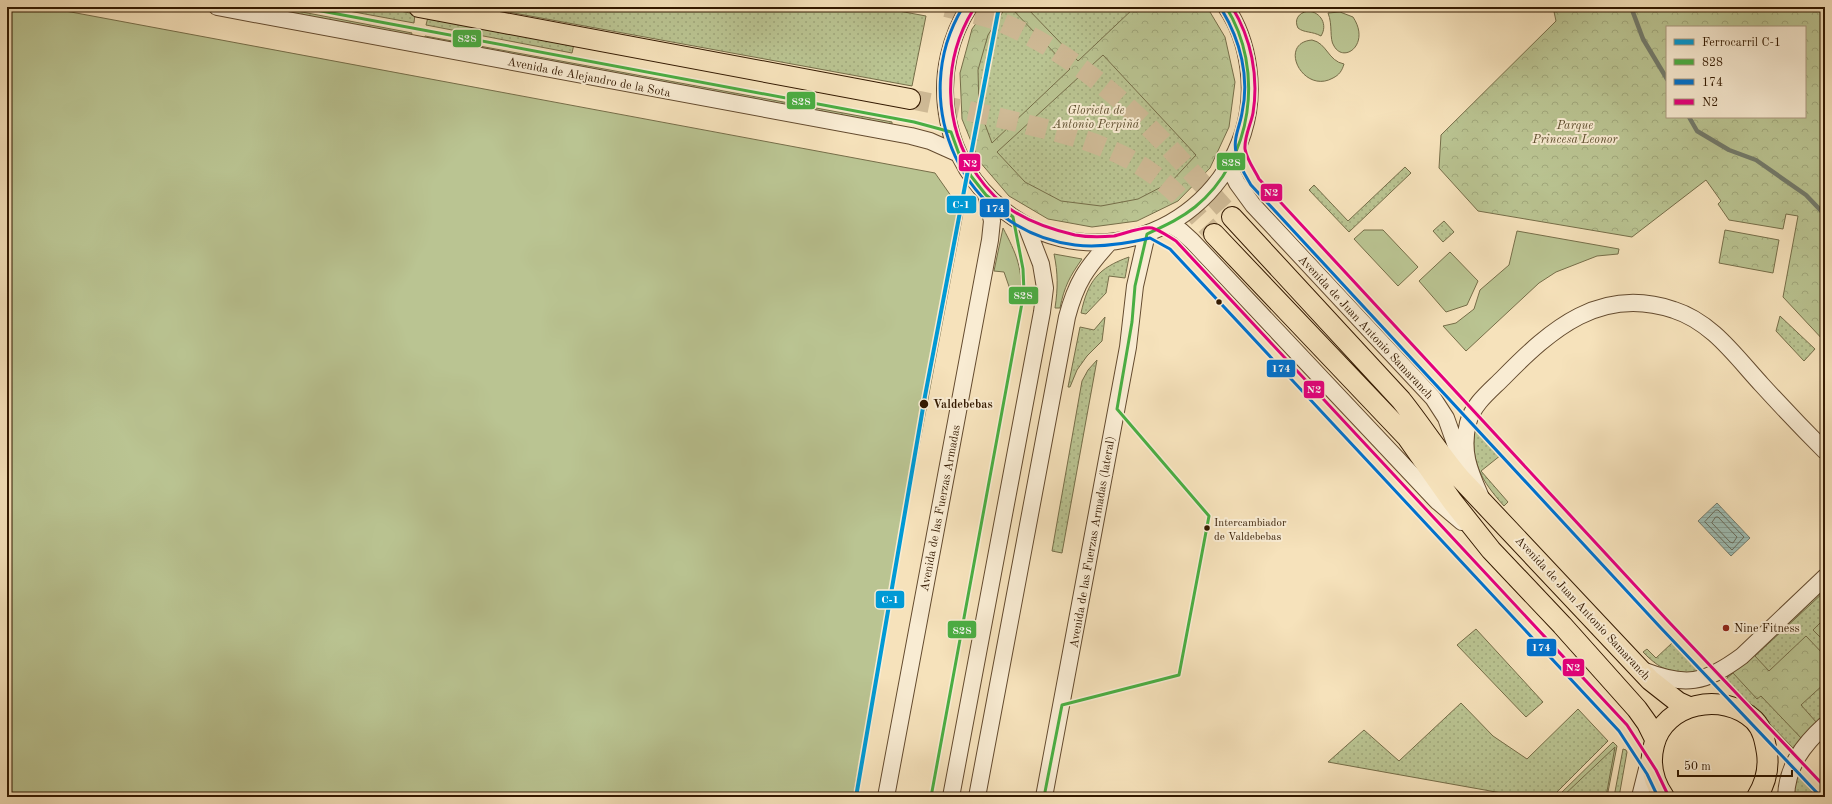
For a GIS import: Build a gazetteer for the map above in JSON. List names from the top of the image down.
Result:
{
  "streets": {
    "main road": ["Avenida de Juan Antonio Samaranch"],
    "street": ["Avenida de Alejandro de la Sota", "Avenida de las Fuerzas Armadas", "Avenida de las Fuerzas Armadas (lateral)"]
  },
  "parks": ["Glorieta de Antonio Perpiñá", "Parque Princesa Leonor"],
  "places": ["Valdebebas", "Intercambiador de Valdebebas", "Nine Fitness"],
  "lines": [
    "rail line C-1",
    "transit line 828",
    "transit line 174",
    "transit line N2"
  ],
  "legend": [
    "Ferrocarril C-1",
    "828",
    "174",
    "N2"
  ],
  "scale_bar": "50 m"
}
